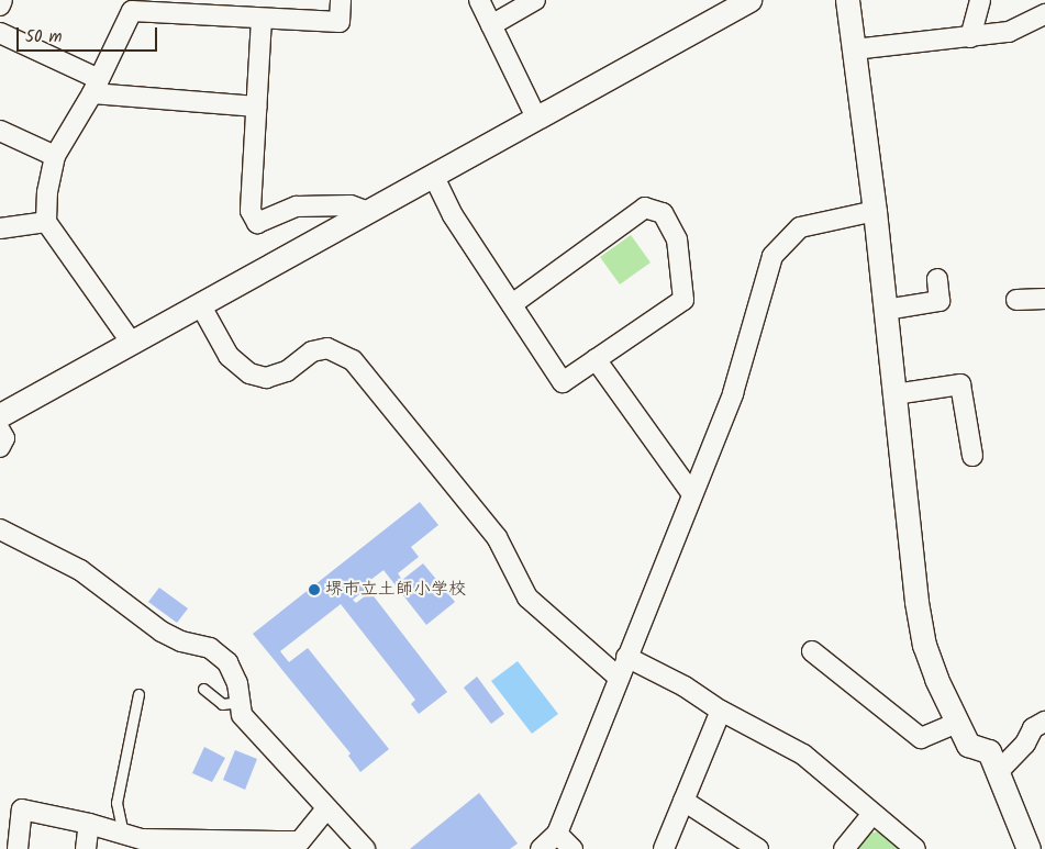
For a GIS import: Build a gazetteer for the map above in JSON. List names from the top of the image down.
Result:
{
  "places": ["堺市立土師小学校"],
  "scale_bar": "50 m"
}
